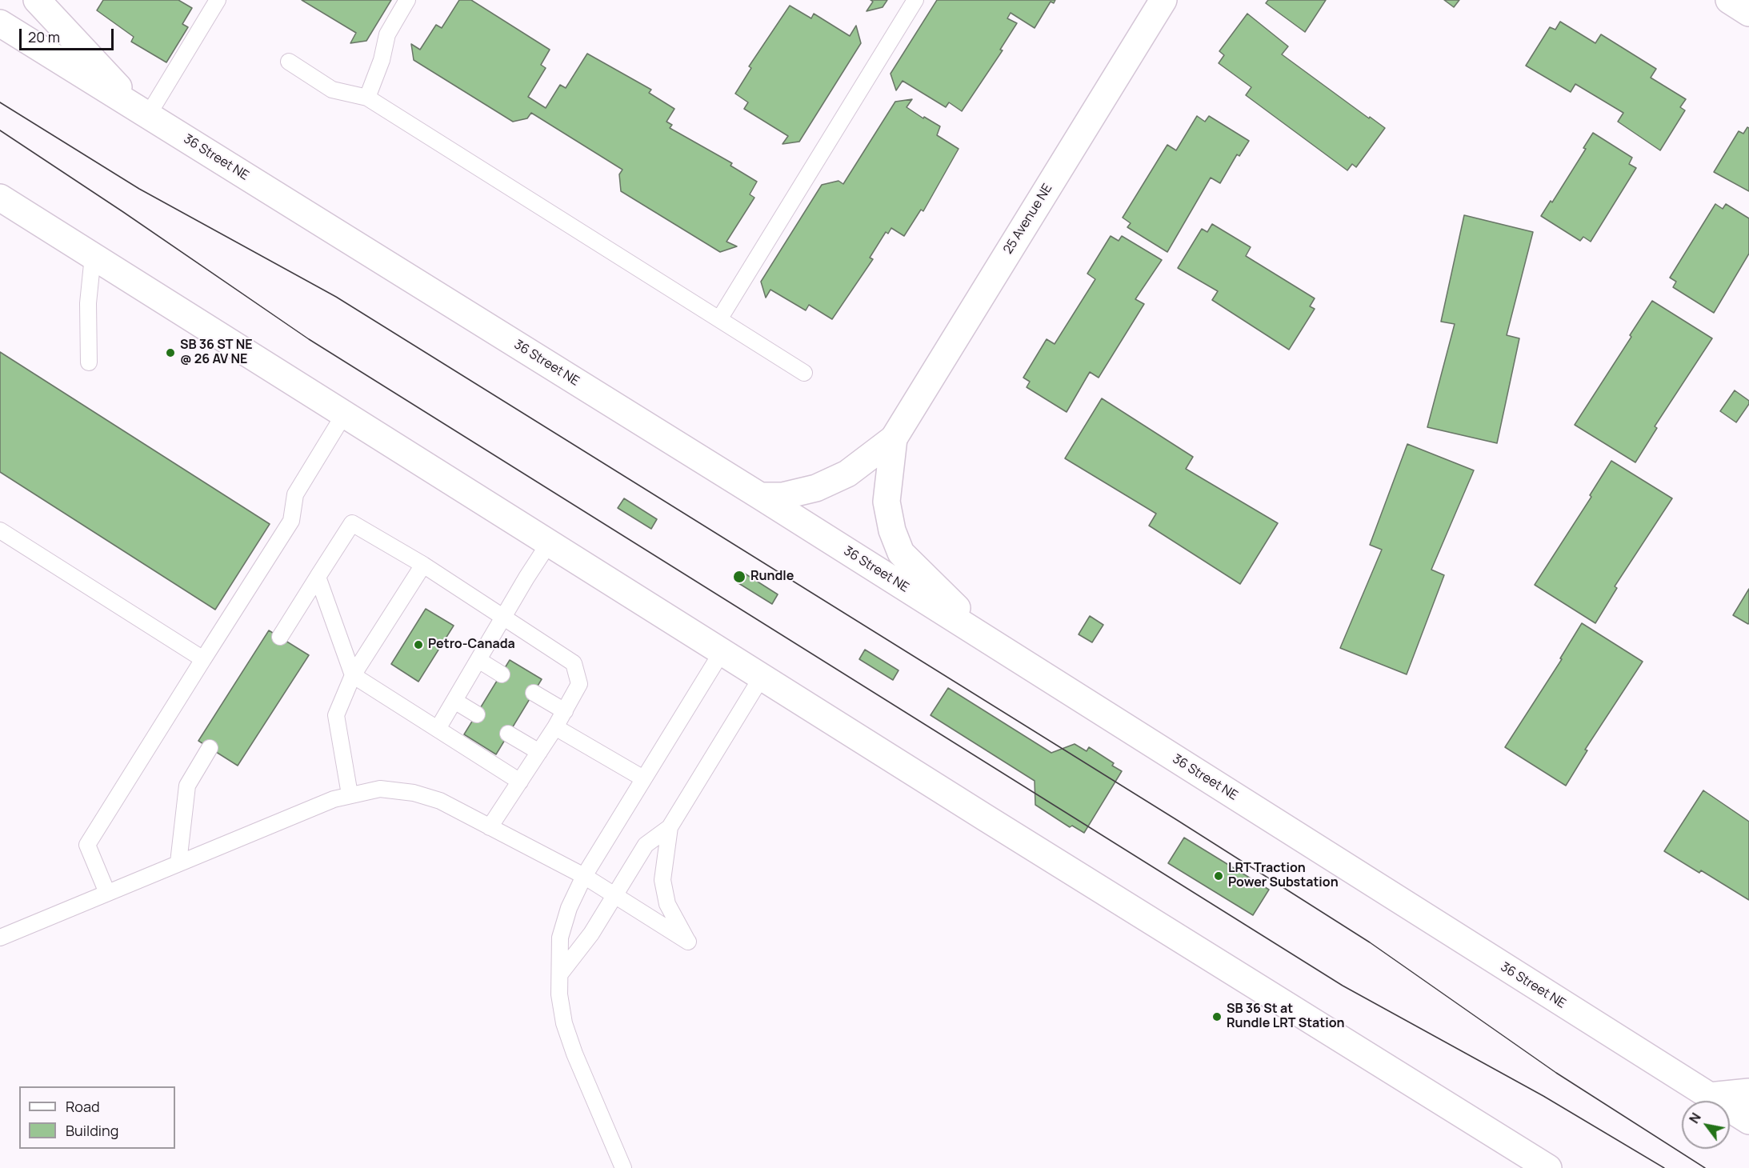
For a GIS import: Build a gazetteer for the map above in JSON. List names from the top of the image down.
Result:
{
  "streets": {
    "main road": ["36 Street NE", "25 Avenue NE"]
  },
  "places": [
    "SB 36 ST NE @ 26 AV NE",
    "Rundle",
    "Petro-Canada",
    "LRT Traction Power Substation",
    "SB 36 St at Rundle LRT Station"
  ],
  "legend": ["Road", "Building"],
  "scale_bar": "20 m",
  "north": "top left"
}
